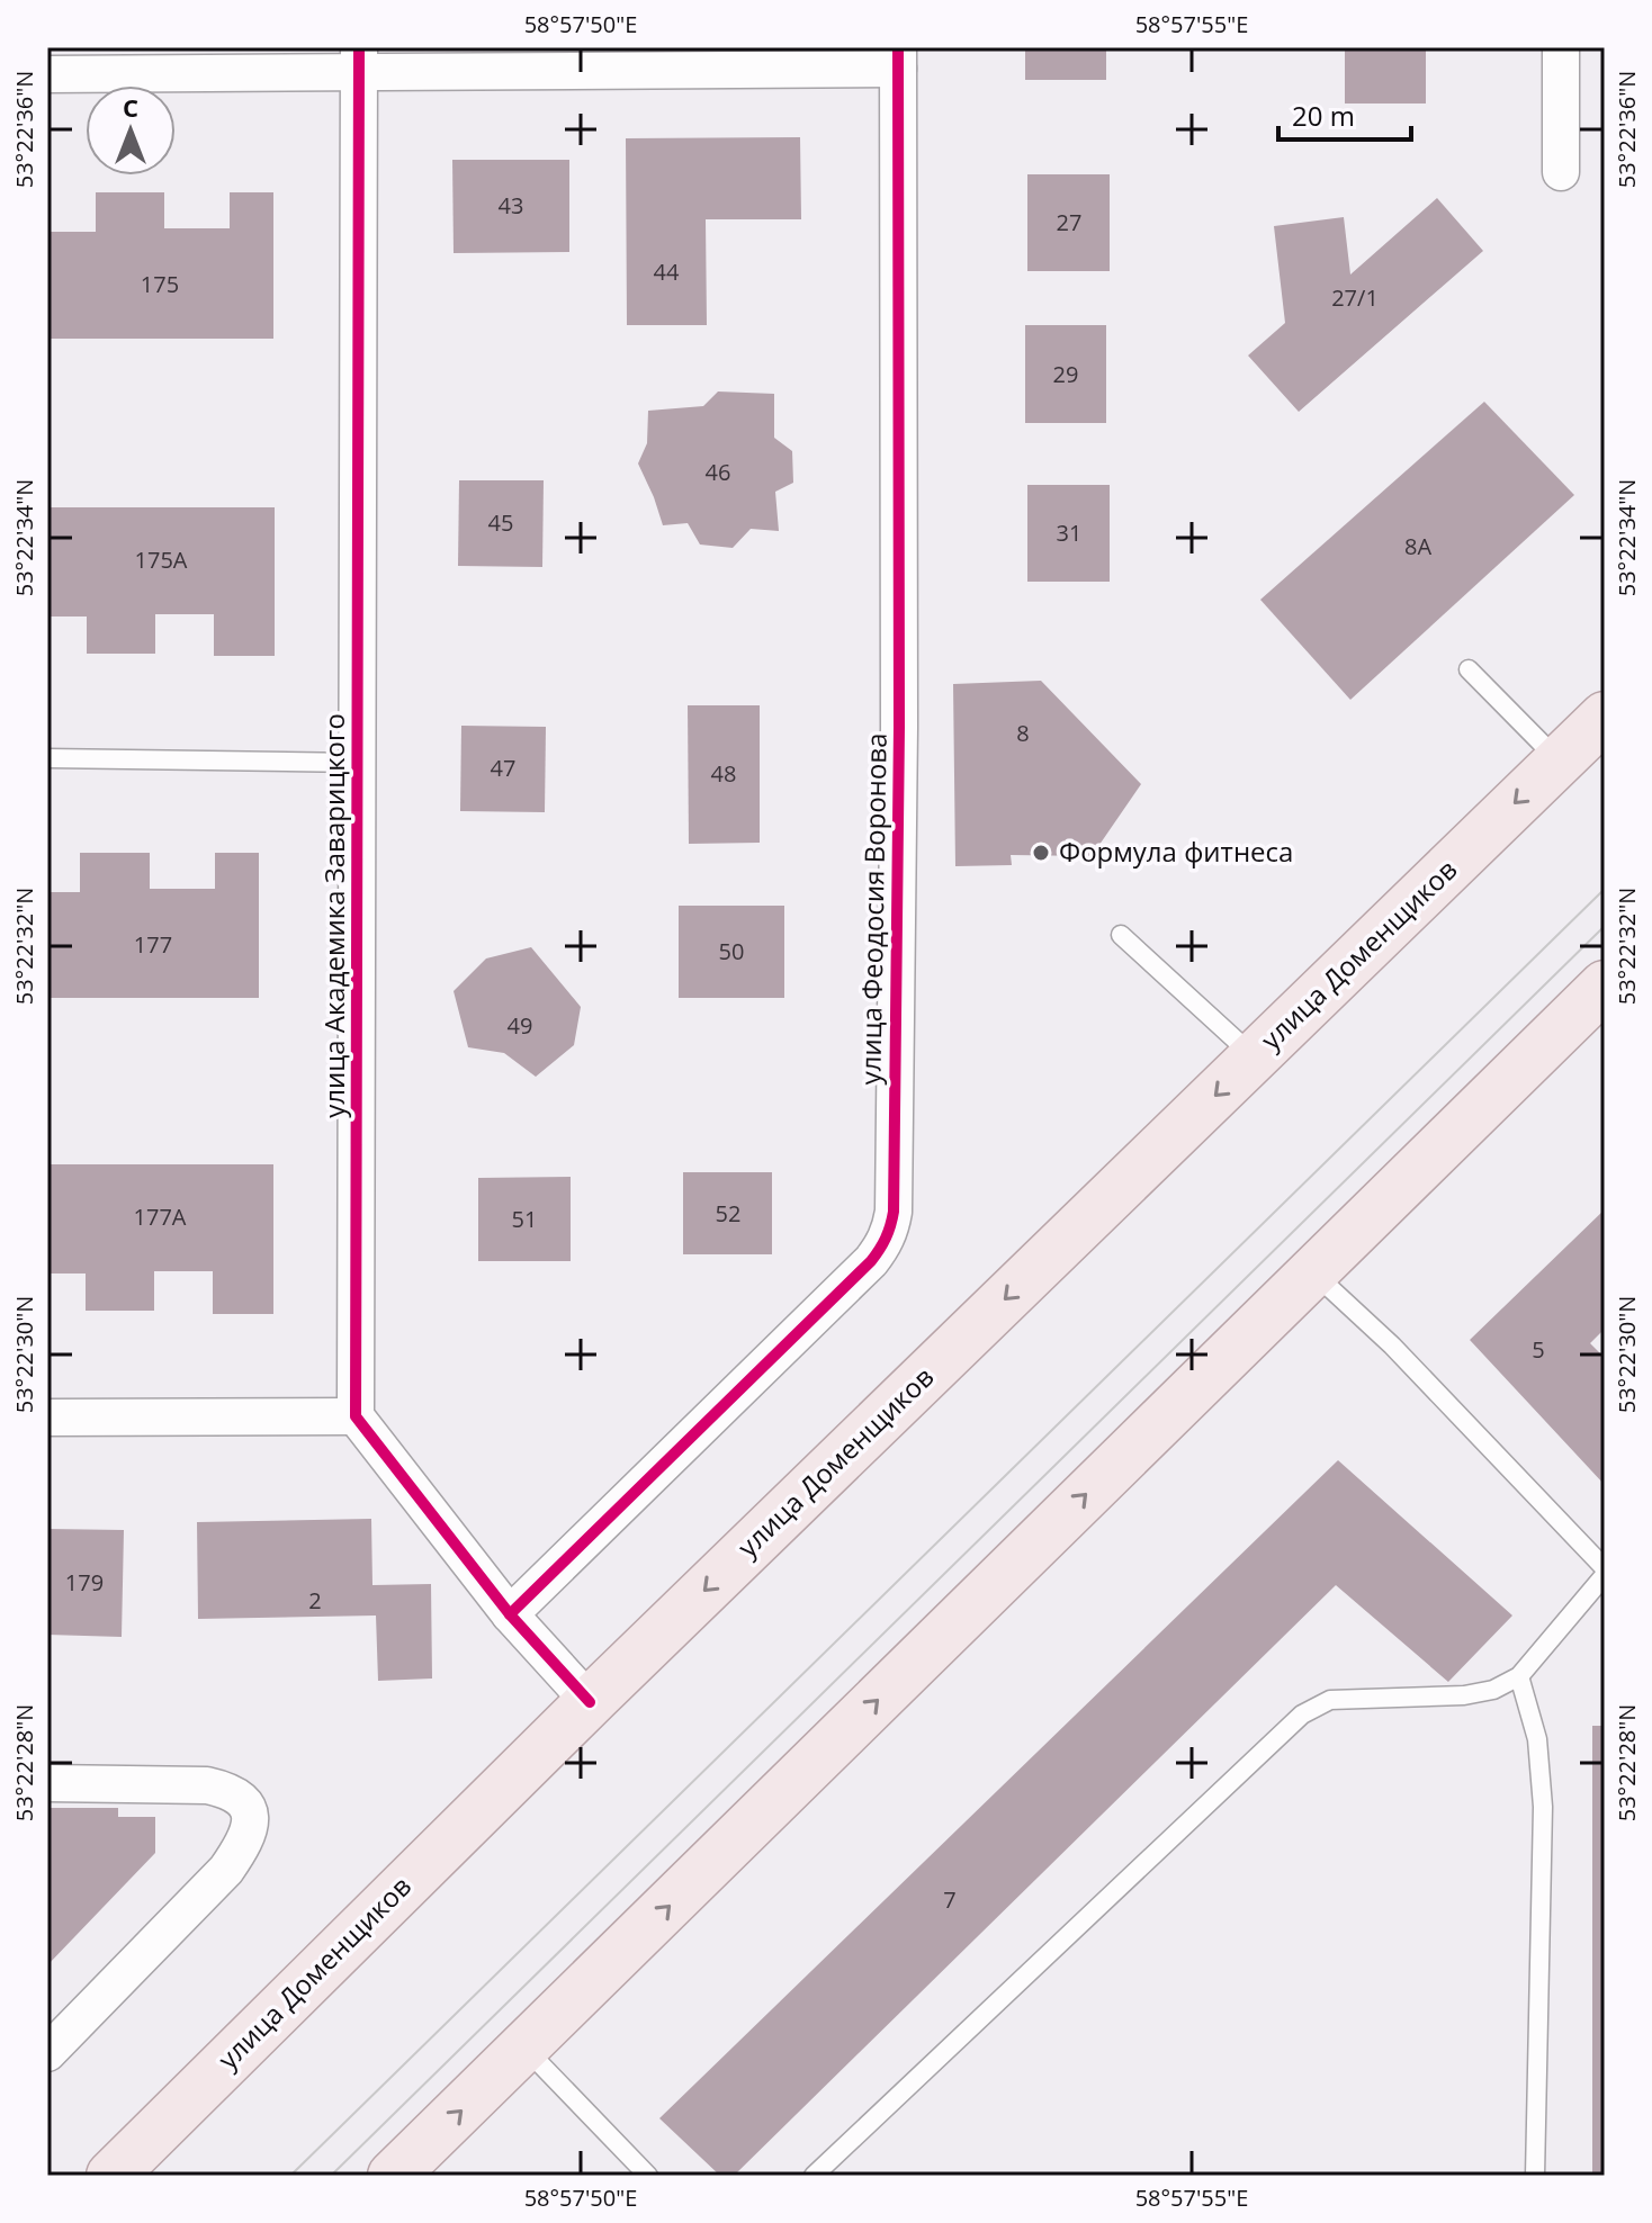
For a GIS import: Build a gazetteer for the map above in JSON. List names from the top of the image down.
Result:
{
  "streets": {
    "main road": ["улица Доменщиков"],
    "street": ["улица Феодосия Воронова", "улица Академика Заварицкого"]
  },
  "places": ["Формула фитнеса"],
  "house_numbers": [
    "43",
    "27",
    "44",
    "175",
    "27/1",
    "29",
    "46",
    "45",
    "31",
    "8А",
    "175А",
    "8",
    "47",
    "48",
    "177",
    "50",
    "49",
    "52",
    "177А",
    "51",
    "5",
    "179",
    "2",
    "7"
  ],
  "scale_bar": "20 m",
  "north": "top",
  "coordinates": [
    "58°57'50\"E",
    "58°57'55\"E",
    "53°22'36\"N",
    "53°22'34\"N",
    "53°22'32\"N",
    "53°22'30\"N",
    "53°22'28\"N"
  ]
}
